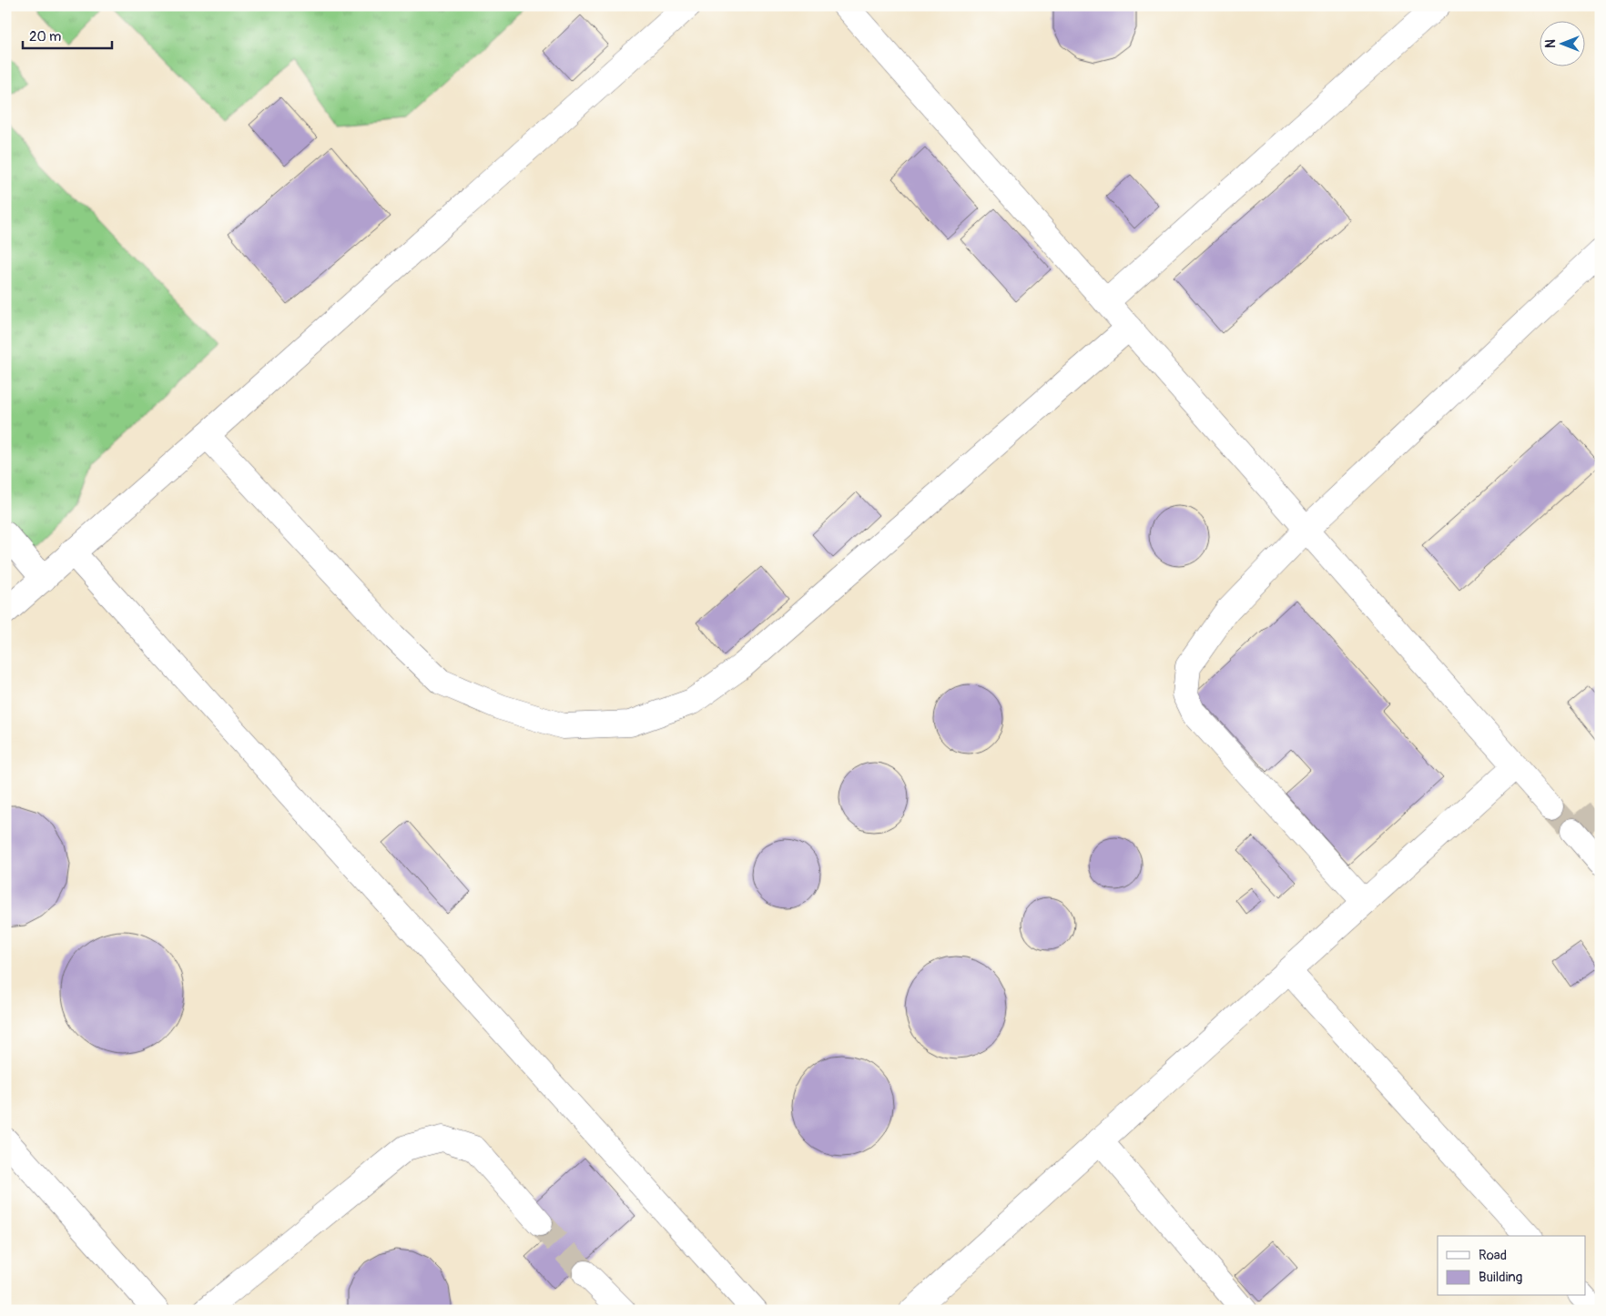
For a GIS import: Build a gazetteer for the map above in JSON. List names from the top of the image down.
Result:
{
  "legend": ["Road", "Building"],
  "scale_bar": "20 m",
  "north": "left"
}
